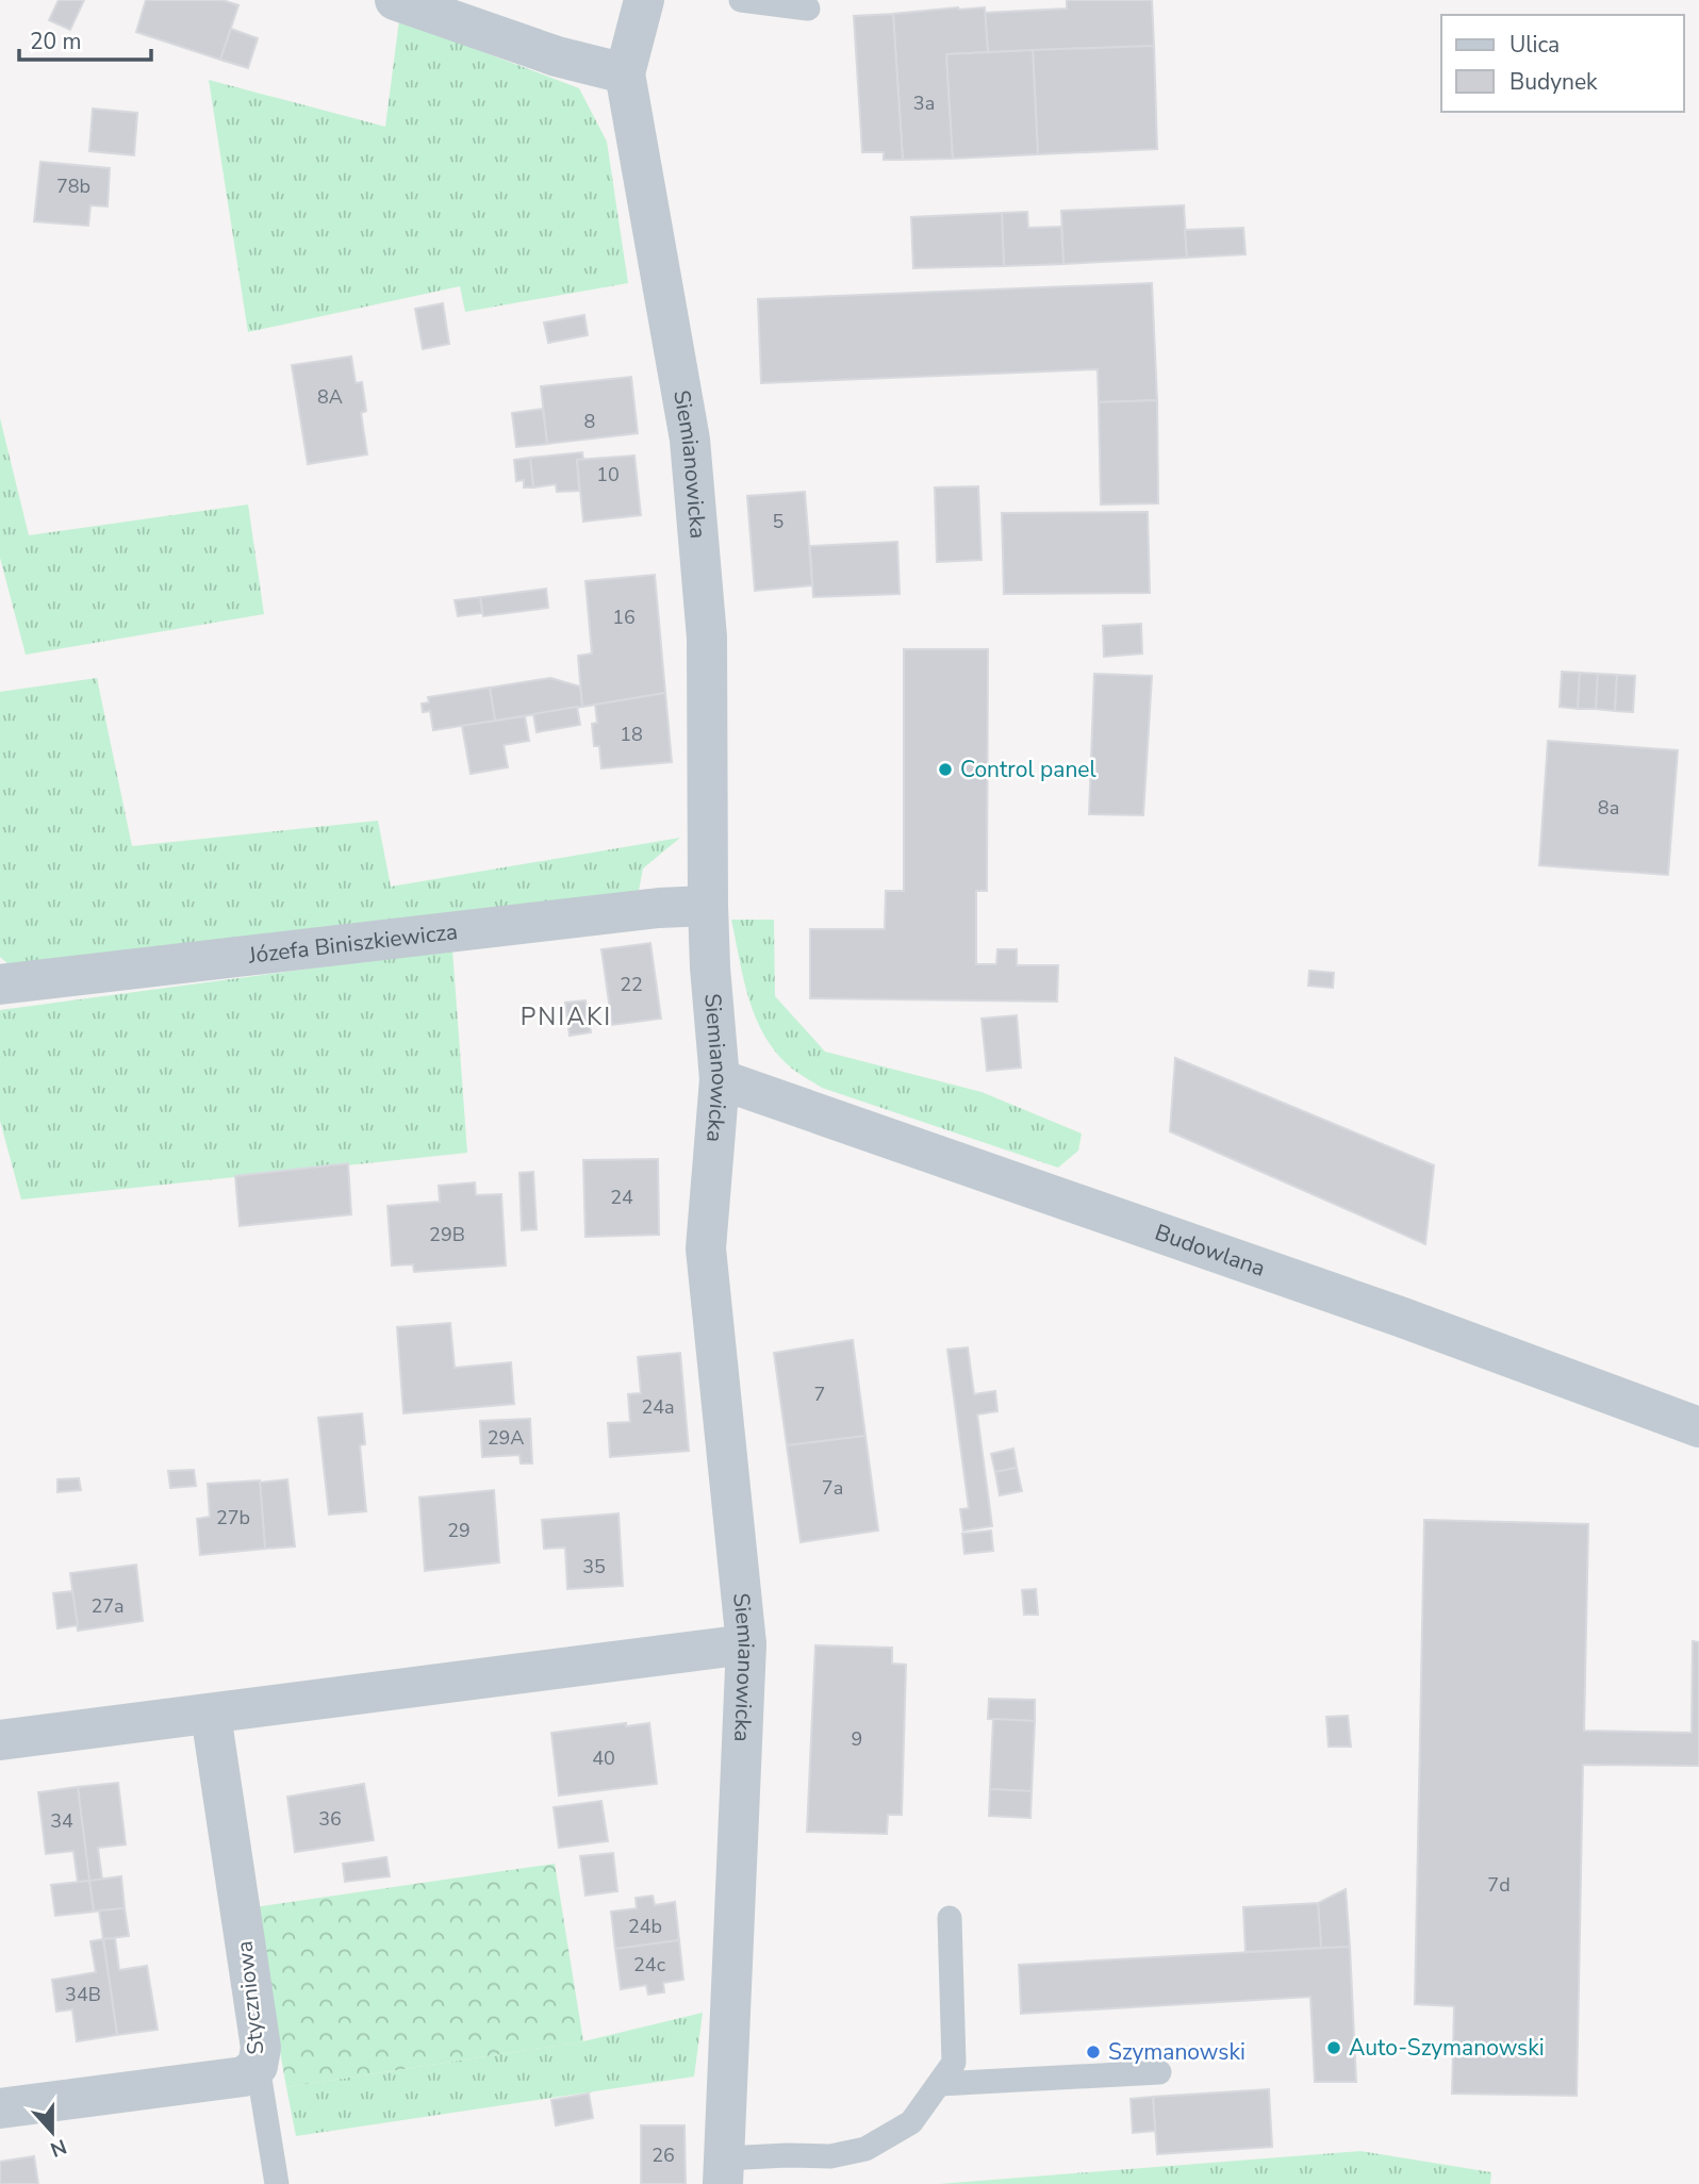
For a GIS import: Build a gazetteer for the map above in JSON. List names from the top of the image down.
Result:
{
  "streets": {
    "street": [
      "Siemianowicka",
      "Józefa Biniszkiewicza",
      "Budowlana",
      "Styczniowa"
    ]
  },
  "crossings": [
    ["Siemianowicka", "Józefa Biniszkiewicza"],
    ["Siemianowicka", "Budowlana"]
  ],
  "districts": ["PNIAKI"],
  "places": ["Control panel", "Auto-Szymanowski", "Szymanowski"],
  "house_numbers": [
    "3a",
    "78b",
    "8A",
    "8",
    "10",
    "5",
    "16",
    "18",
    "8a",
    "22",
    "24",
    "29B",
    "7",
    "24a",
    "29A",
    "7a",
    "27b",
    "29",
    "35",
    "27a",
    "9",
    "40",
    "36",
    "34",
    "7d",
    "24b",
    "24c",
    "34B",
    "26"
  ],
  "legend": ["Ulica", "Budynek"],
  "scale_bar": "20 m",
  "north": "bottom"
}
